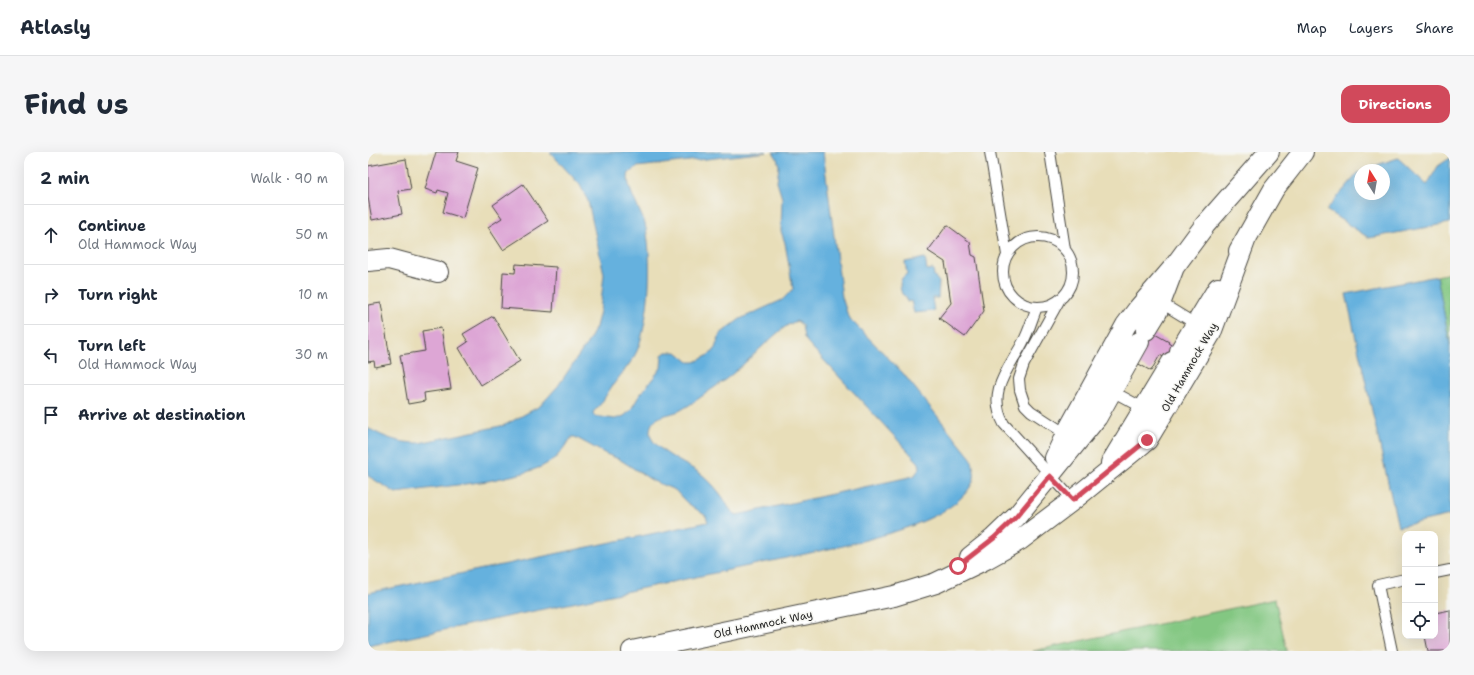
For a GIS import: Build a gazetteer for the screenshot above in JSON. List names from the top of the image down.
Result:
{
  "streets": {
    "street": ["Old Hammock Way"]
  },
  "north": "top",
  "page": {
    "header": "Atlasly",
    "nav": ["Map", "Layers", "Share"],
    "title": "Find us",
    "buttons": "Directions",
    "heading": ["2 min", "Walk · 90 m"],
    "list": [
      ["Continue", "Old Hammock Way", "50 m"],
      ["Turn right", "10 m"],
      ["Turn left", "Old Hammock Way", "30 m"],
      "Arrive at destination"
    ],
    "map_buttons": ["+", "−"]
  }
}
